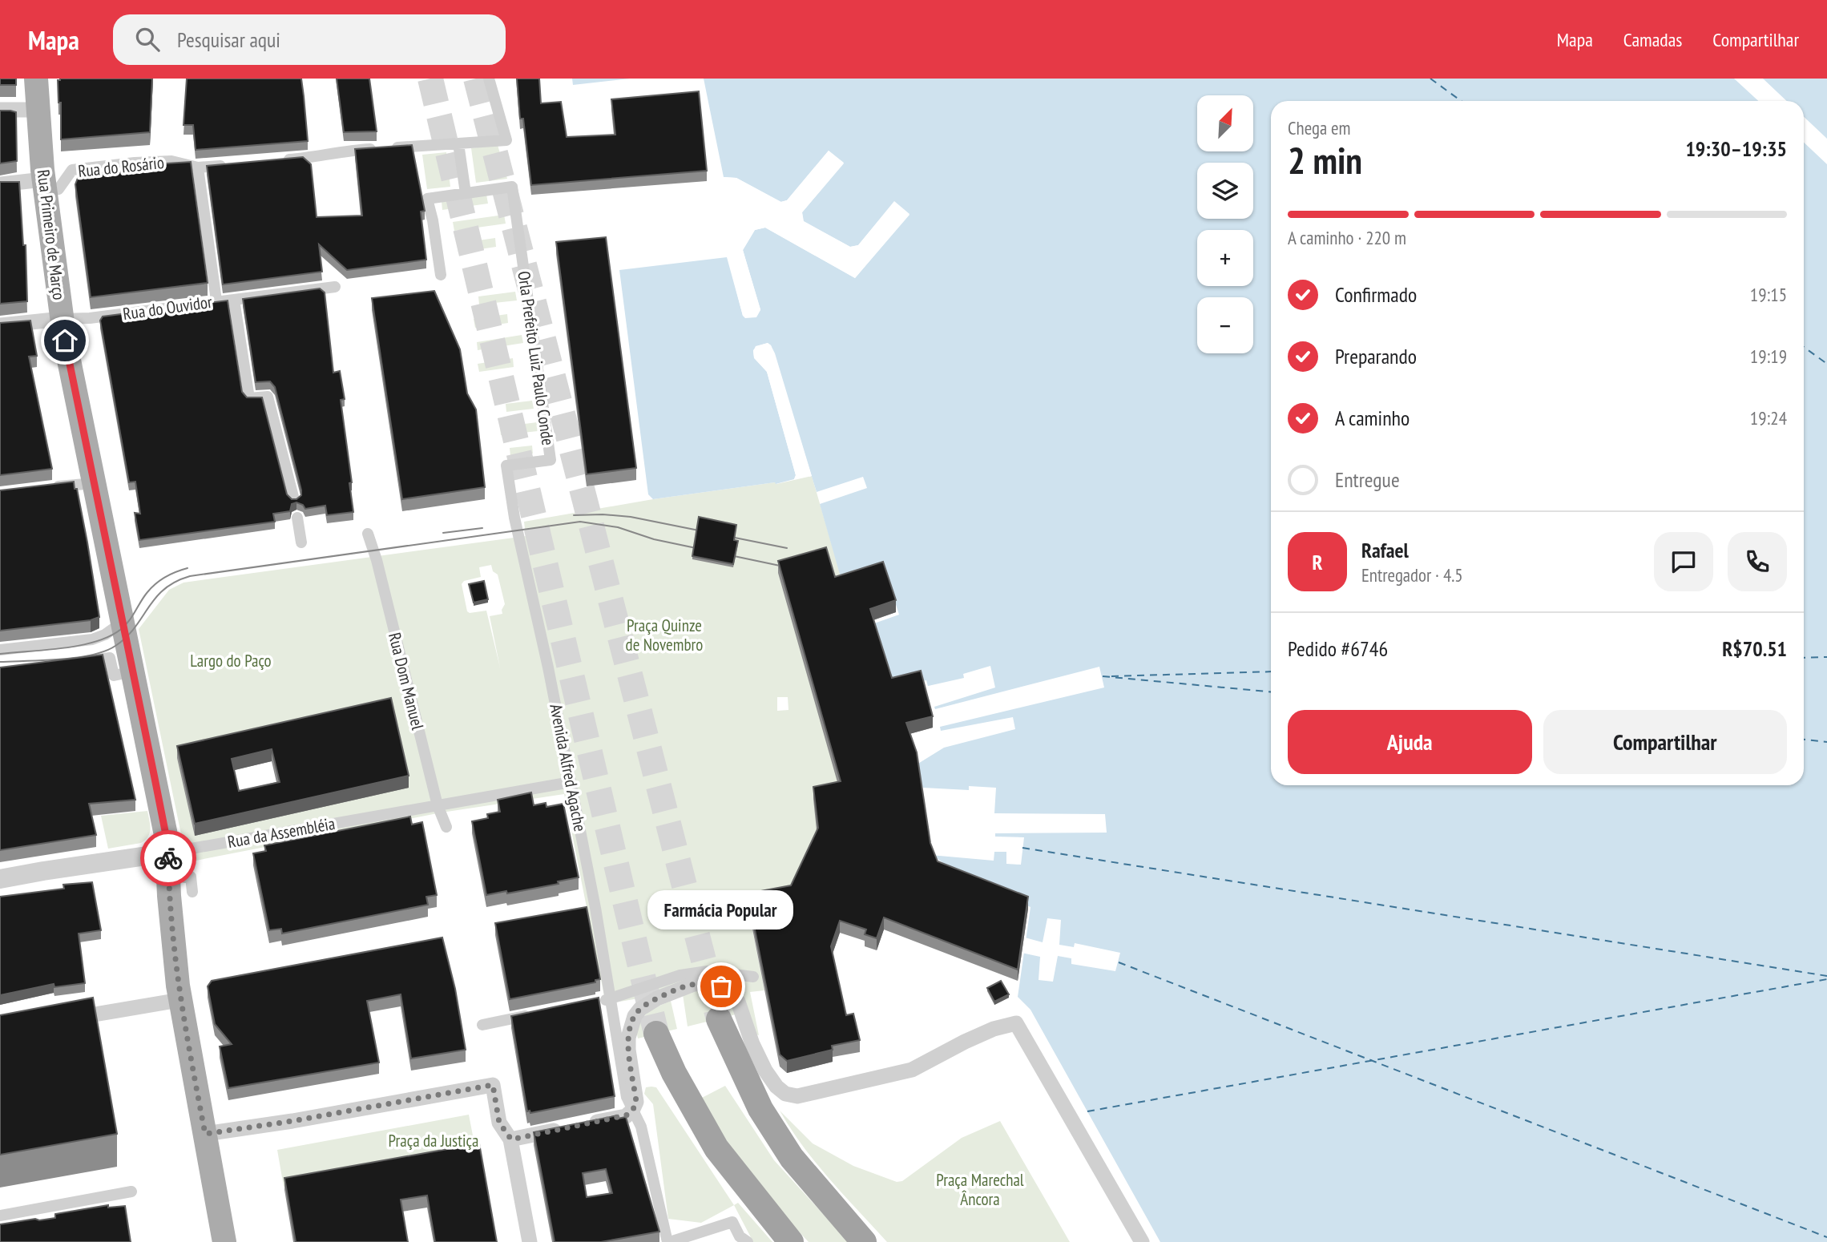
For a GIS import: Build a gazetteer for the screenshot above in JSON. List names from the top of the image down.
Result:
{
  "streets": {
    "main road": ["Rua Primeiro de Março"],
    "street": [
      "Rua do Rosário",
      "Rua do Ouvidor",
      "Orla Prefeito Luiz Paulo Conde",
      "Rua Dom Manuel",
      "Avenida Alfred Agache",
      "Rua da Assembléia"
    ]
  },
  "crossings": [
    ["Rua do Rosário", "Rua Primeiro de Março"],
    ["Rua Primeiro de Março", "Rua do Ouvidor"],
    ["Rua Primeiro de Março", "Rua da Assembléia"],
    ["Orla Prefeito Luiz Paulo Conde", "Avenida Alfred Agache"],
    ["Rua Dom Manuel", "Rua da Assembléia"],
    ["Avenida Alfred Agache", "Rua da Assembléia"]
  ],
  "parks": [
    "Praça Quinze de Novembro",
    "Largo do Paço",
    "Praça da Justiça",
    "Praça Marechal Âncora"
  ],
  "places": ["Farmácia Popular"],
  "north": "top right",
  "page": {
    "header": "Mapa",
    "search": "Pesquisar aqui",
    "nav": ["Mapa", "Camadas", "Compartilhar"],
    "map_buttons": ["+", "−"],
    "heading": ["2 min", "Chega em", "19:30–19:35"],
    "panel": [
      "Rafael",
      "Entregador · 4.5",
      "Pedido #6746",
      "R$70.51"
    ],
    "bar": "A caminho · 220 m",
    "list": [
      ["Confirmado", "19:15"],
      ["Preparando", "19:19"],
      ["A caminho", "19:24"],
      "Entregue"
    ],
    "round": "R",
    "buttons": ["Ajuda", "Compartilhar"],
    "bubble": "Farmácia Popular"
  }
}
